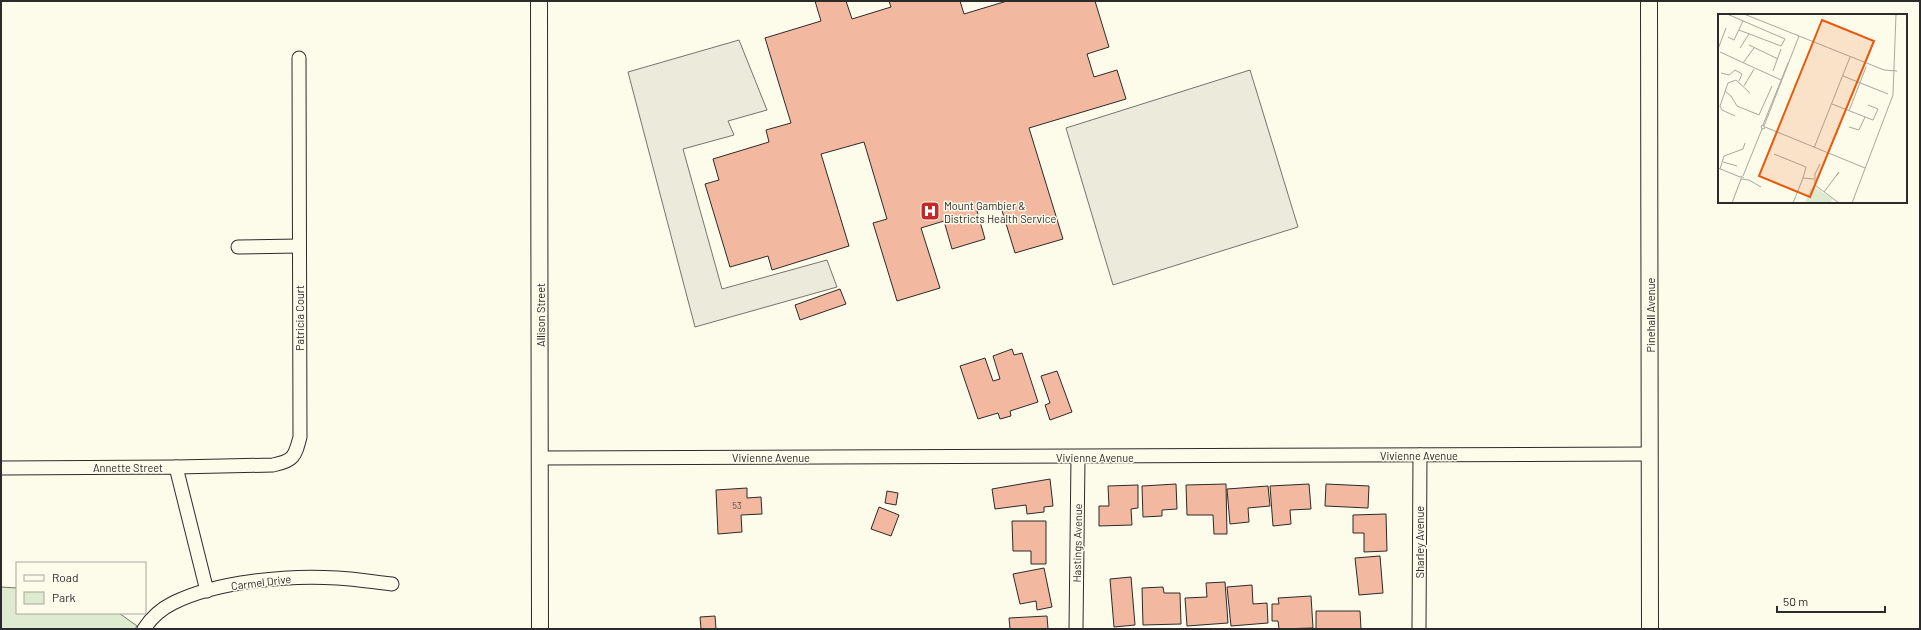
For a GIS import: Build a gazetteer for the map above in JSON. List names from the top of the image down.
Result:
{
  "streets": {
    "street": [
      "Allison Street",
      "Pinehall Avenue",
      "Patricia Court",
      "Vivienne Avenue",
      "Annette Street",
      "Sharley Avenue",
      "Hastings Avenue",
      "Carmel Drive"
    ]
  },
  "crossings": [
    ["Allison Street", "Vivienne Avenue"],
    ["Pinehall Avenue", "Vivienne Avenue"],
    ["Patricia Court", "Annette Street"],
    ["Vivienne Avenue", "Sharley Avenue"],
    ["Vivienne Avenue", "Hastings Avenue"],
    ["Annette Street", "Carmel Drive"]
  ],
  "places": {
    "hospital": ["Mount Gambier & Districts Health Service"]
  },
  "house_numbers": ["53"],
  "legend": ["Road", "Park"],
  "scale_bar": "50 m"
}
